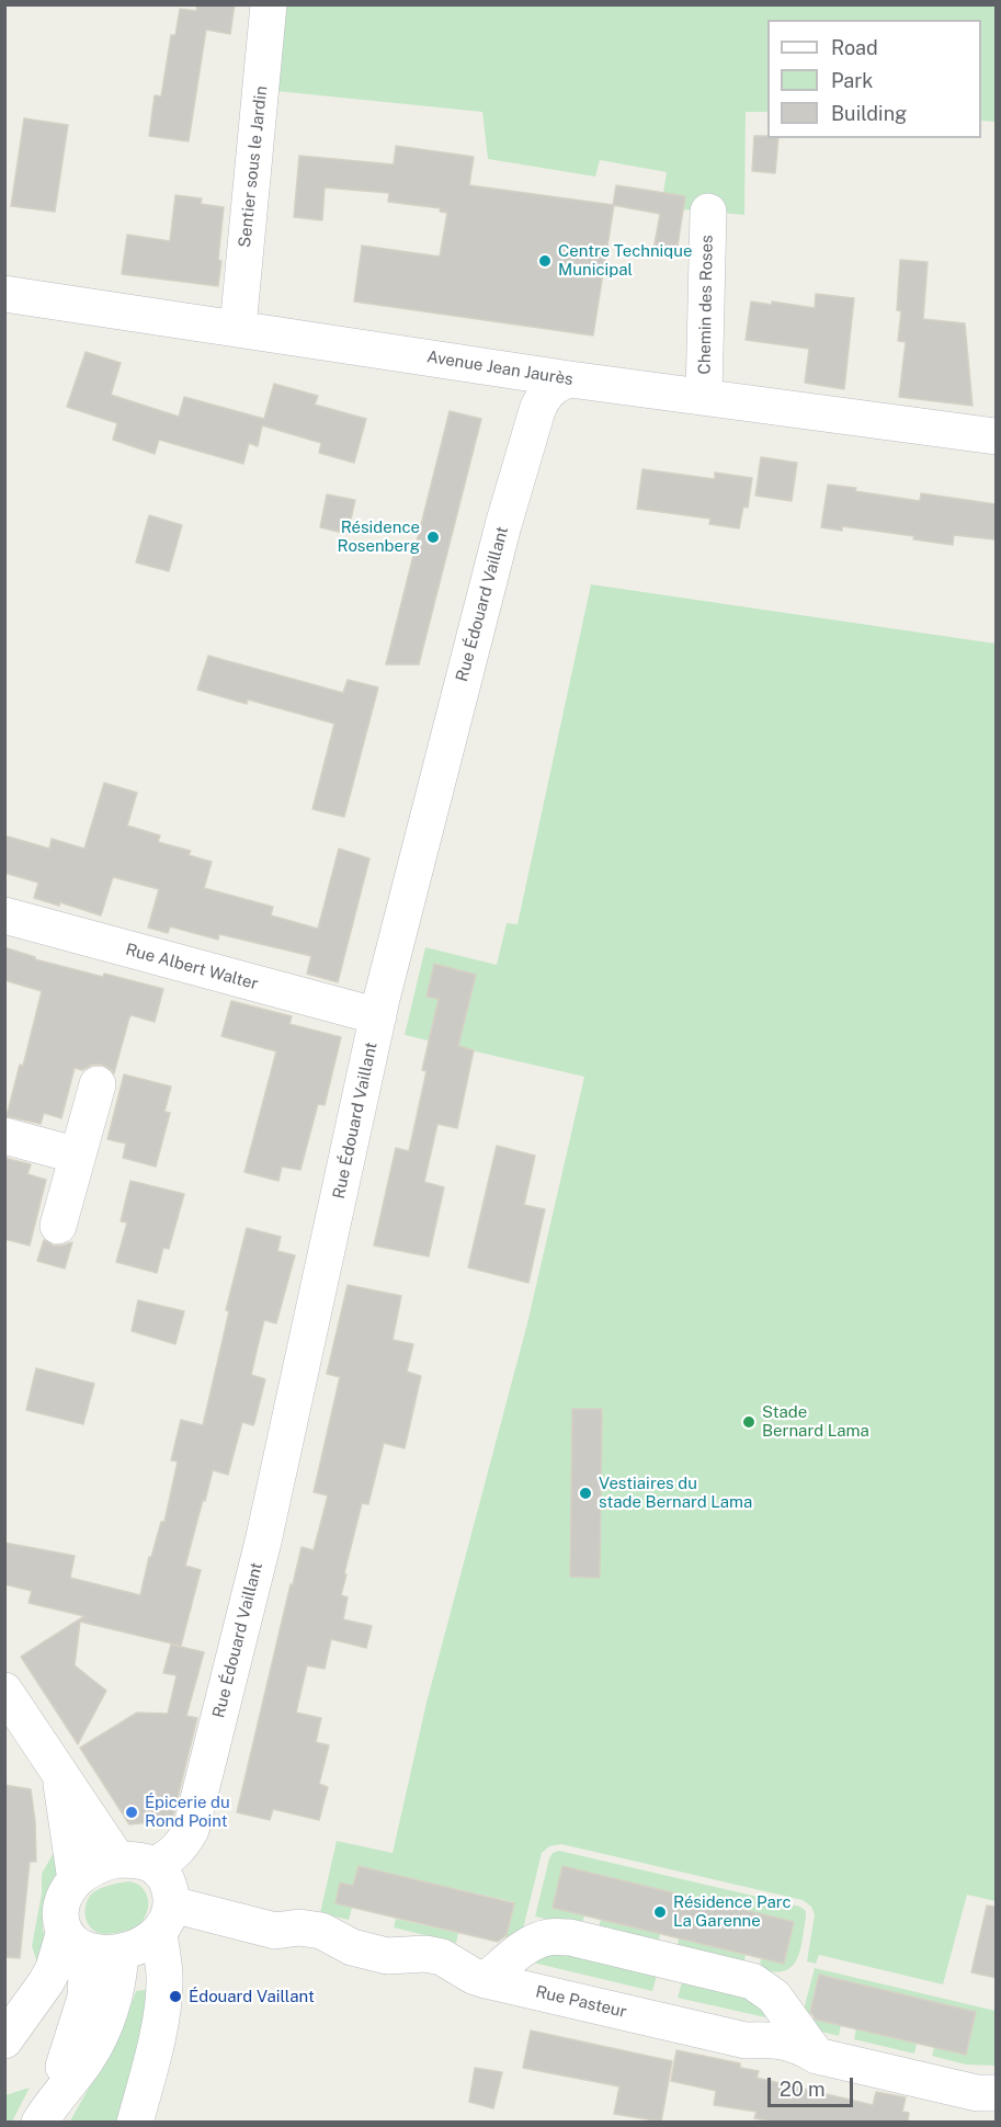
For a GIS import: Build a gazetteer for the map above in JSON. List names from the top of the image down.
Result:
{
  "streets": {
    "street": [
      "Sentier sous le Jardin",
      "Chemin des Roses",
      "Avenue Jean Jaurès",
      "Rue Édouard Vaillant",
      "Rue Albert Walter",
      "Rue Pasteur"
    ]
  },
  "crossings": [
    ["Sentier sous le Jardin", "Avenue Jean Jaurès"],
    ["Chemin des Roses", "Avenue Jean Jaurès"],
    ["Avenue Jean Jaurès", "Rue Édouard Vaillant"],
    ["Rue Édouard Vaillant", "Rue Albert Walter"],
    ["Rue Édouard Vaillant", "Rue Pasteur"]
  ],
  "places": [
    "Centre Technique Municipal",
    "Résidence Rosenberg",
    "Stade Bernard Lama",
    "Vestiaires du stade Bernard Lama",
    "Épicerie du Rond Point",
    "Résidence Parc La Garenne",
    "Édouard Vaillant"
  ],
  "legend": ["Road", "Park", "Building"],
  "scale_bar": "20 m"
}
